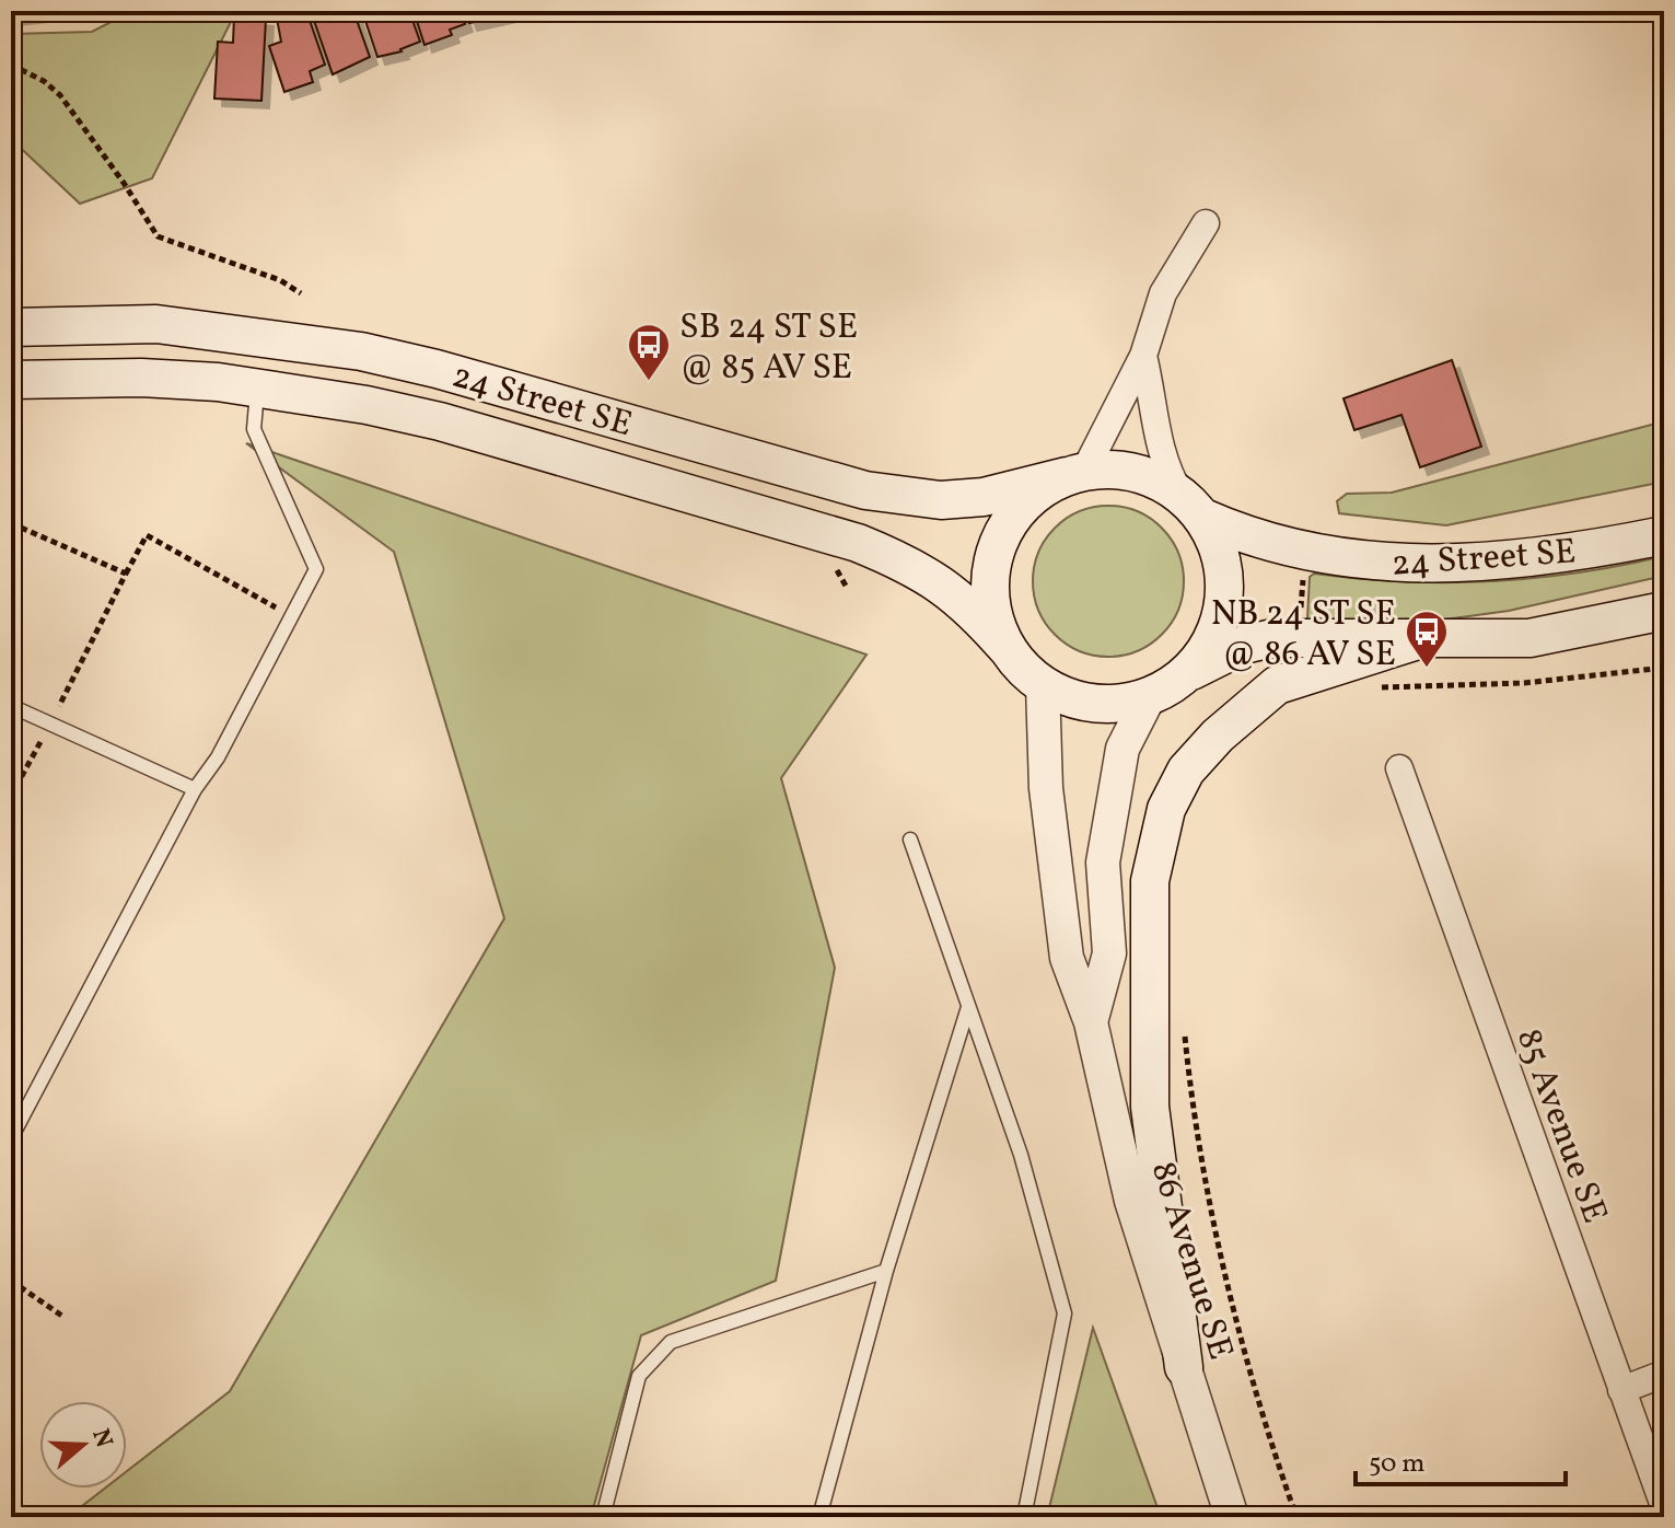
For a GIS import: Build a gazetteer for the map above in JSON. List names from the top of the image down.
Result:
{
  "streets": {
    "main road": ["24 Street SE"],
    "street": ["85 Avenue SE", "86 Avenue SE"]
  },
  "crossings": [
    ["24 Street SE", "86 Avenue SE"]
  ],
  "places": {
    "bus stop": ["SB 24 ST SE @ 85 AV SE", "NB 24 ST SE @ 86 AV SE"]
  },
  "scale_bar": "50 m",
  "north": "right"
}
